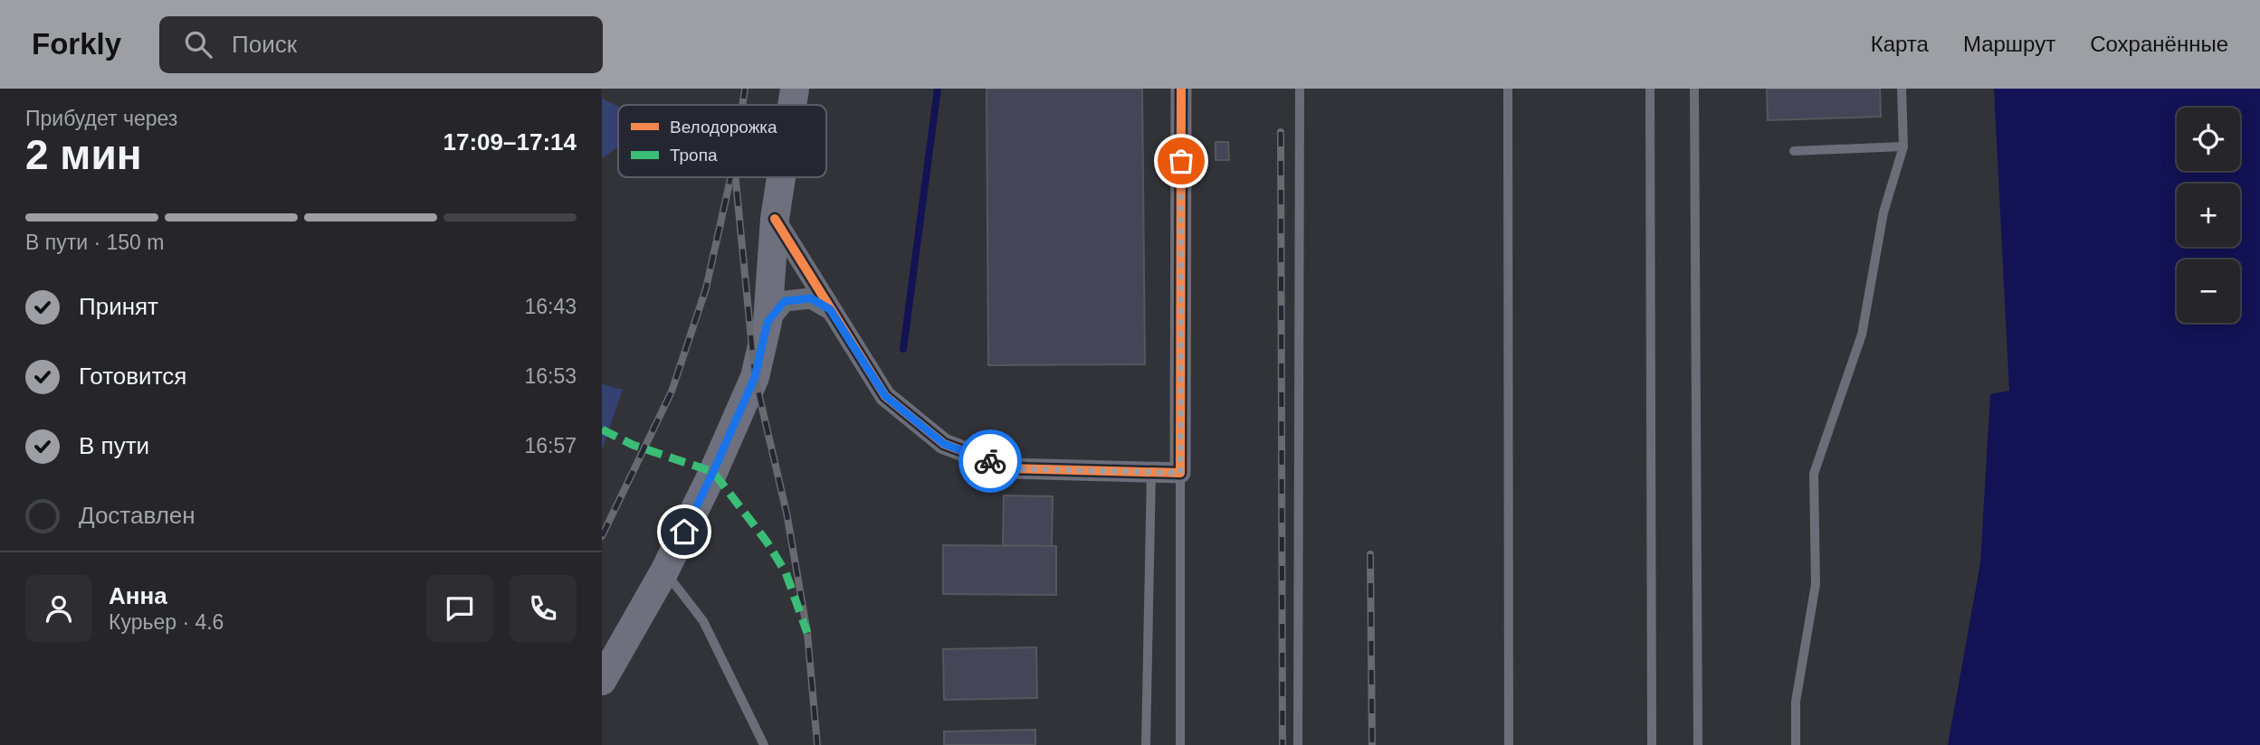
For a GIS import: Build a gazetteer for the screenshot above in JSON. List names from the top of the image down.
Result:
{
  "legend": ["Велодорожка", "Тропа"],
  "page": {
    "header": "Forkly",
    "search": "Поиск",
    "nav": ["Карта", "Маршрут", "Сохранённые"],
    "heading": ["2 мин", "Прибудет через", "17:09–17:14"],
    "panel": ["Анна", "Курьер · 4.6"],
    "map_buttons": ["+", "−"],
    "bar": "В пути · 150 m",
    "list": [
      ["Принят", "16:43"],
      ["Готовится", "16:53"],
      ["В пути", "16:57"],
      "Доставлен"
    ]
  }
}
